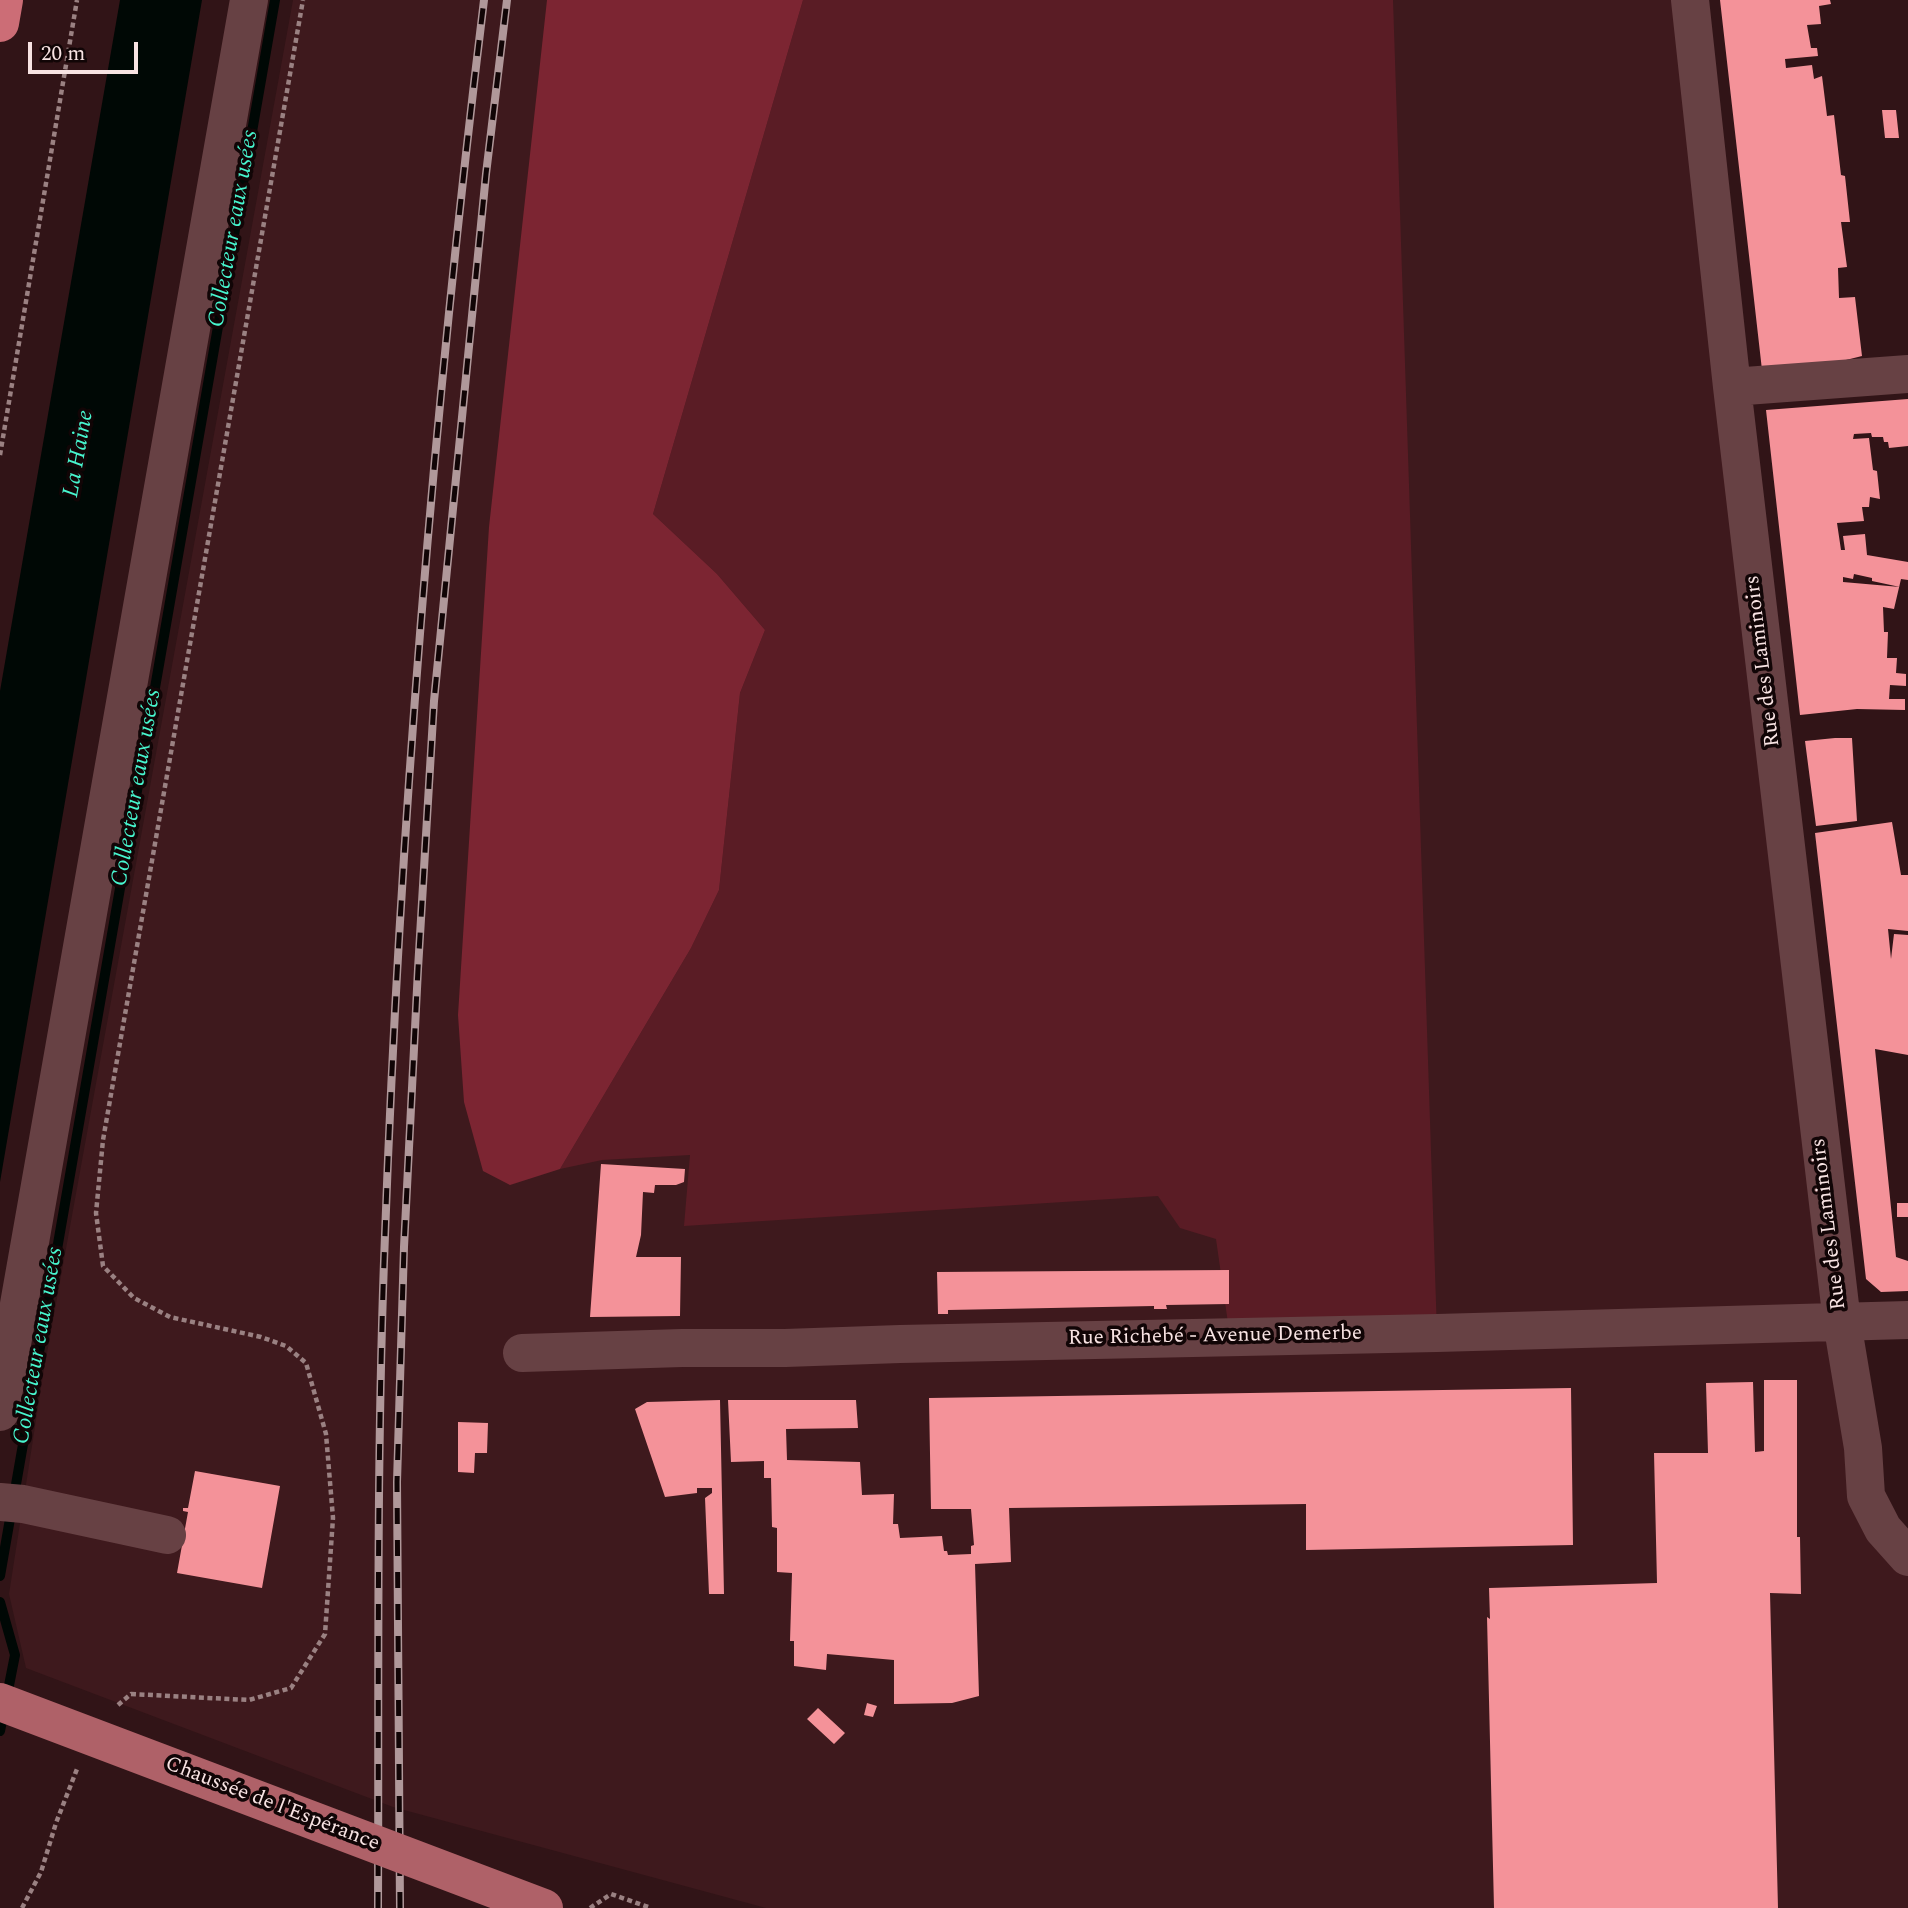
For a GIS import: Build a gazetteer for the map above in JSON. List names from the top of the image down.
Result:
{
  "streets": {
    "main road": ["Chaussée de l'Espérance"],
    "street": ["Rue des Laminoirs", "Rue Richebé - Avenue Demerbe"]
  },
  "crossings": [
    ["Rue des Laminoirs", "Rue Richebé - Avenue Demerbe"]
  ],
  "water": ["Collecteur eaux usées", "La Haine"],
  "scale_bar": "20 m"
}
